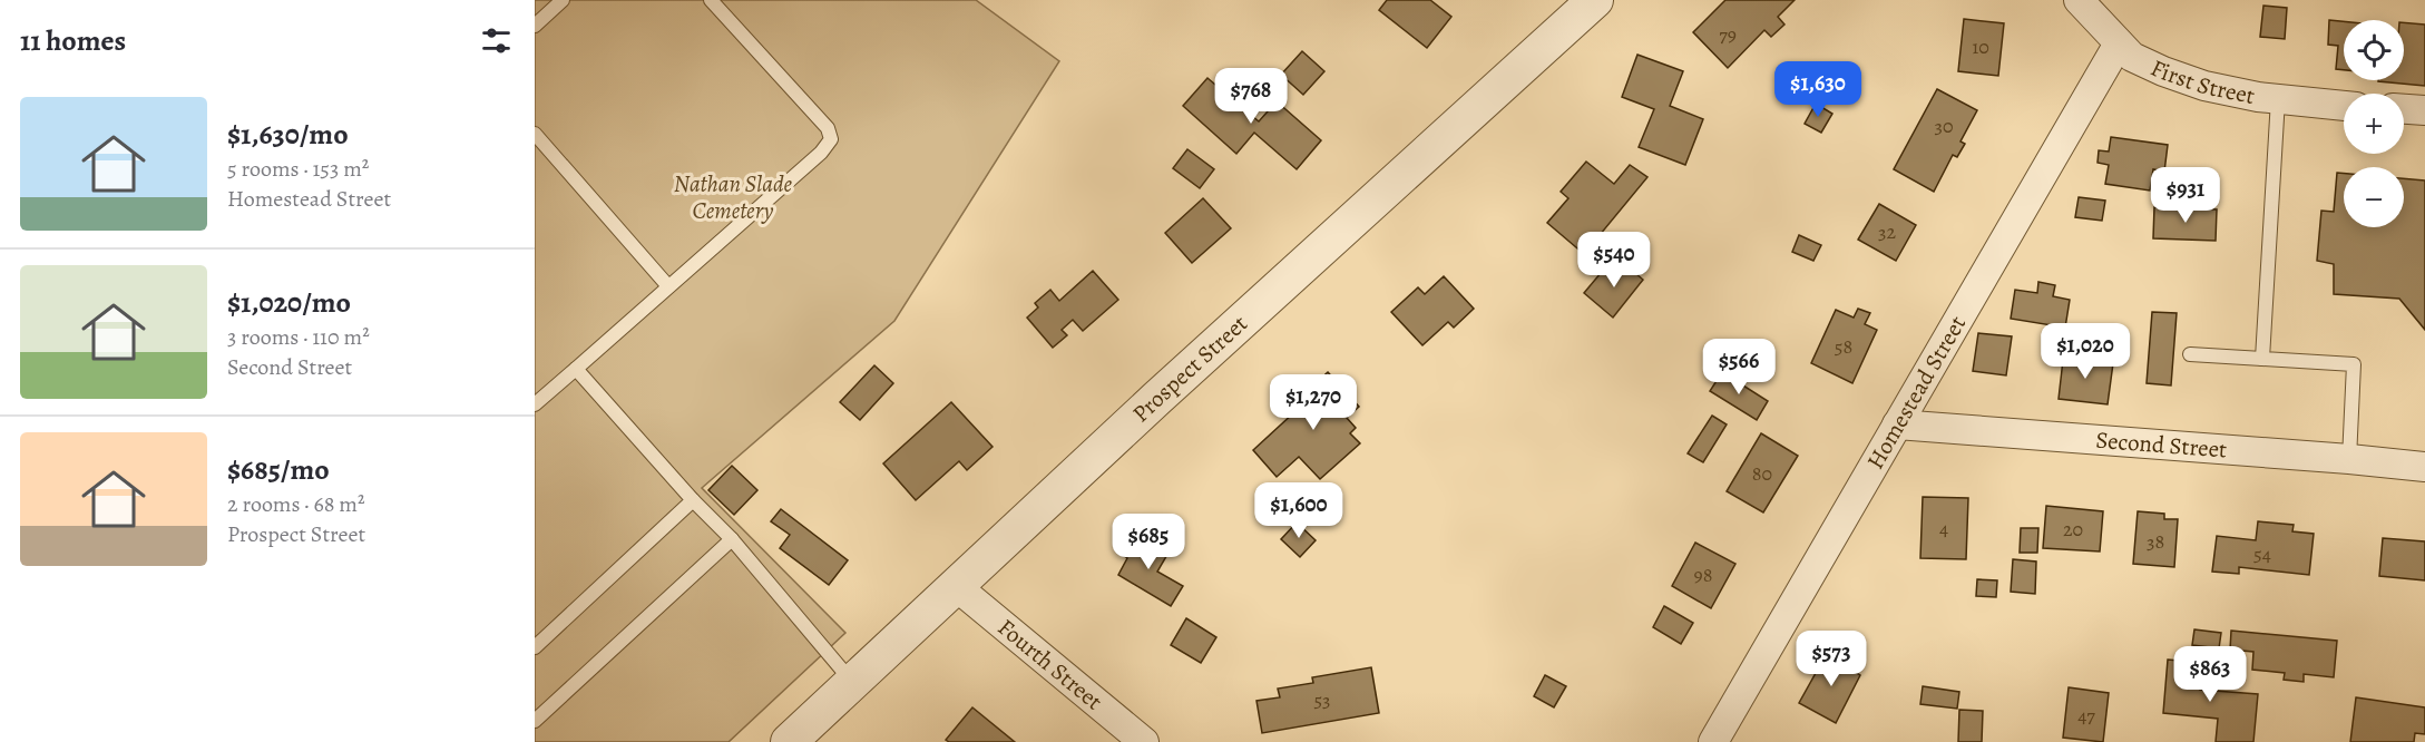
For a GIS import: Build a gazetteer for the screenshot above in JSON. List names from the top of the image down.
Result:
{
  "streets": {
    "street": [
      "First Street",
      "Prospect Street",
      "Homestead Street",
      "Second Street",
      "Fourth Street"
    ]
  },
  "crossings": [
    ["First Street", "Homestead Street"],
    ["Prospect Street", "Fourth Street"],
    ["Homestead Street", "Second Street"]
  ],
  "parks": ["Nathan Slade Cemetery"],
  "house_numbers": [
    "79",
    "10",
    "30",
    "32",
    "58",
    "80",
    "4",
    "20",
    "38",
    "54",
    "98",
    "53",
    "47"
  ],
  "page": {
    "heading": "11 homes",
    "map_buttons": ["+", "−"],
    "price": [
      "$1,630",
      "$768",
      "$931",
      "$540",
      "$1,020",
      "$566",
      "$1,270",
      "$1,600",
      "$685",
      "$573",
      "$863"
    ],
    "list": [
      {
        "name": "$1,630/mo",
        "note": "5 rooms · 153 m² · Homestead Street"
      },
      {
        "name": "$1,020/mo",
        "note": "3 rooms · 110 m² · Second Street"
      },
      {
        "name": "$685/mo",
        "note": "2 rooms · 68 m² · Prospect Street"
      }
    ]
  }
}
